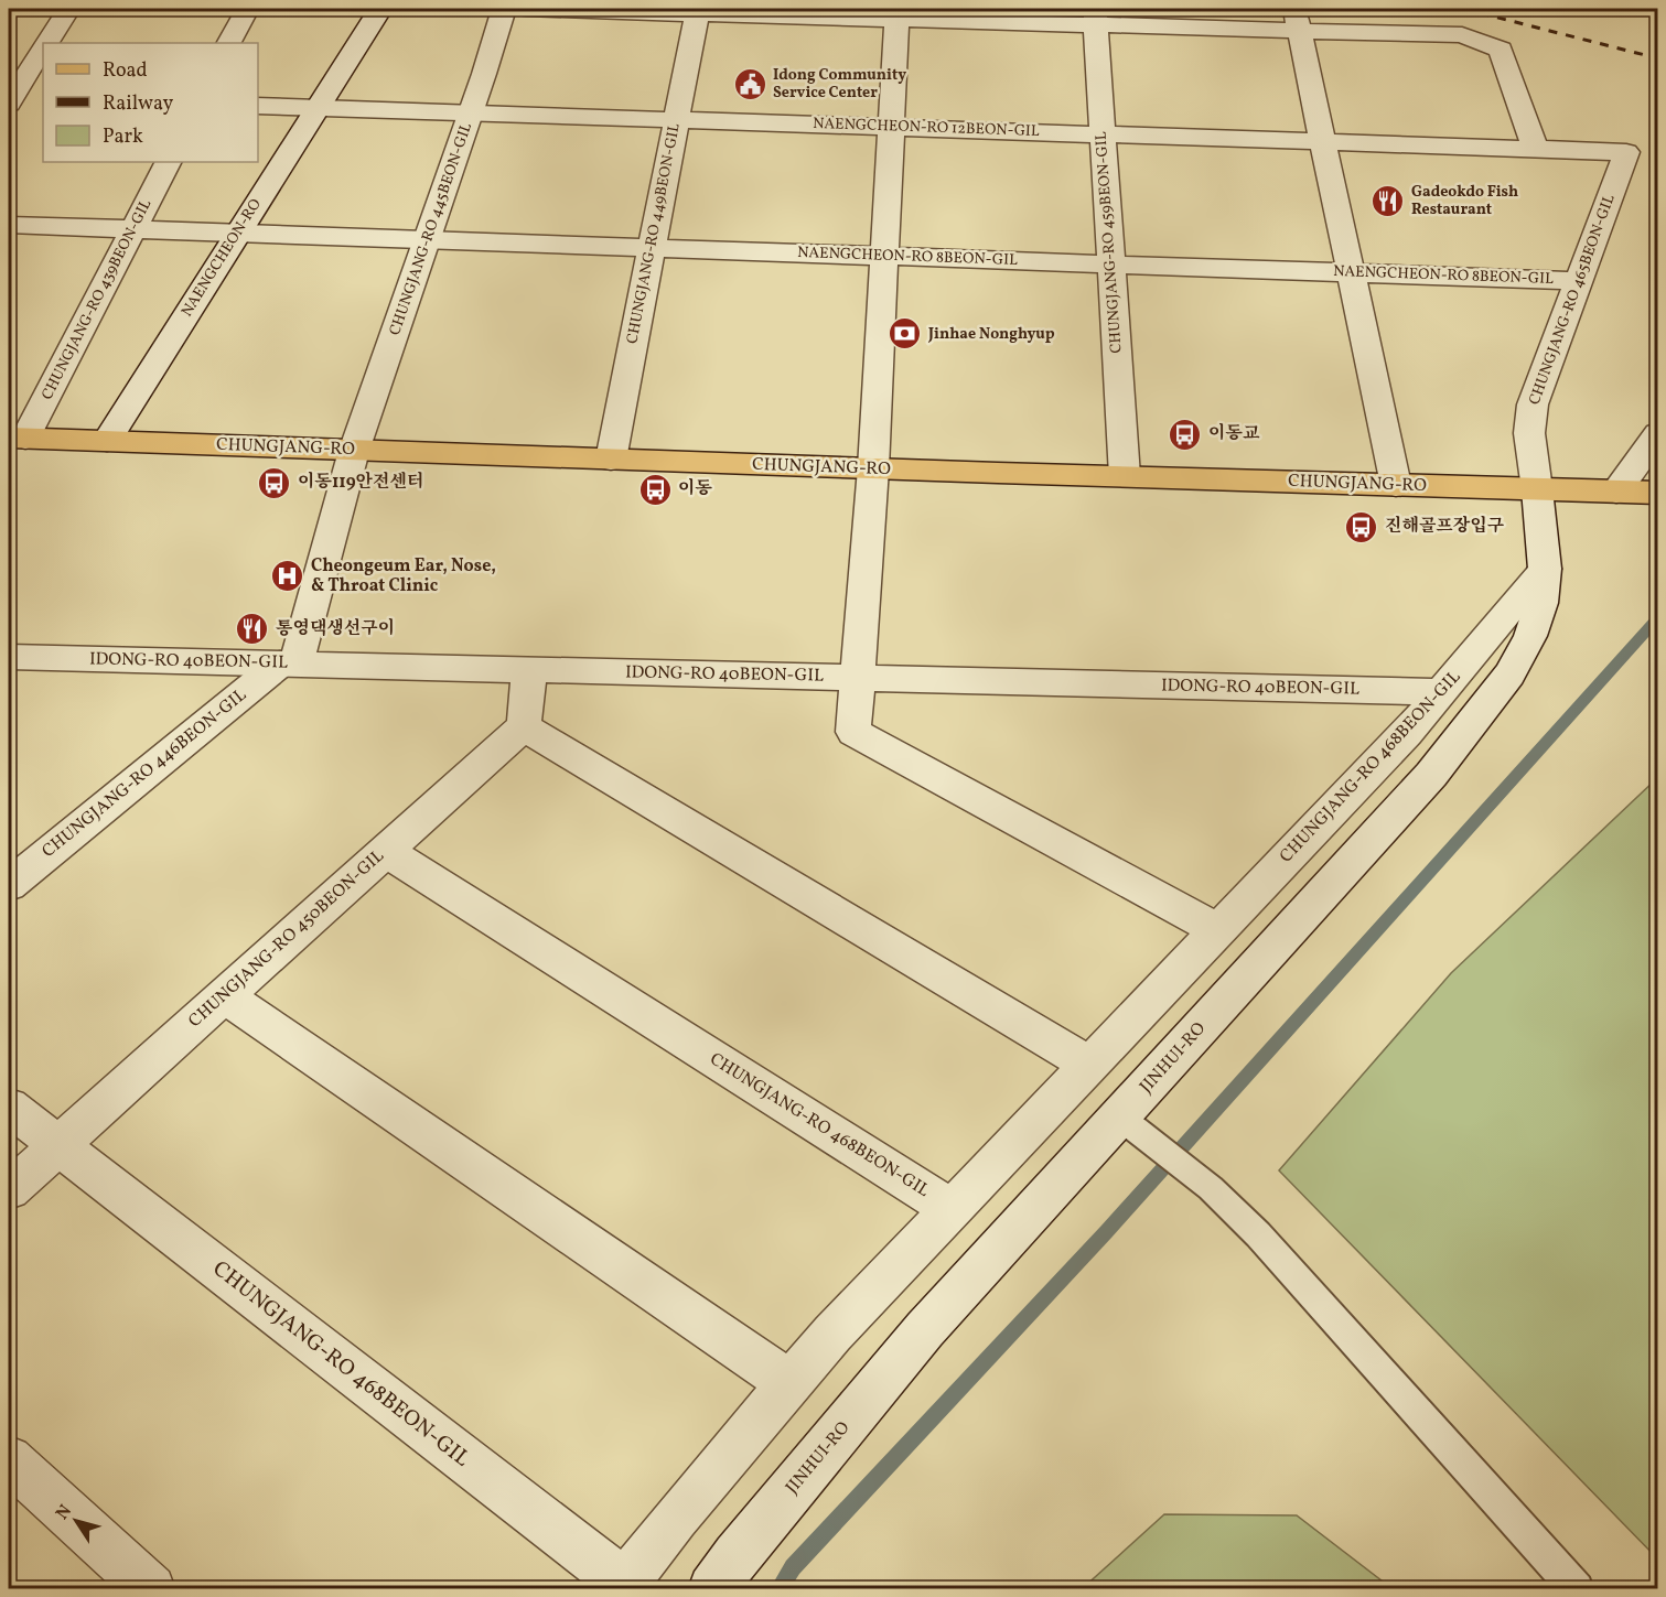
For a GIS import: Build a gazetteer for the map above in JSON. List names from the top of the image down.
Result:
{
  "streets": {
    "main road": ["CHUNGJANG-RO"],
    "street": [
      "NAENGCHEON-RO 12BEON-GIL",
      "CHUNGJANG-RO 445BEON-GIL",
      "CHUNGJANG-RO 449BEON-GIL",
      "CHUNGJANG-RO 459BEON-GIL",
      "NAENGCHEON-RO 8BEON-GIL",
      "NAENGCHEON-RO",
      "CHUNGJANG-RO 439BEON-GIL",
      "CHUNGJANG-RO 465BEON-GIL",
      "IDONG-RO 40BEON-GIL",
      "CHUNGJANG-RO 468BEON-GIL",
      "CHUNGJANG-RO 446BEON-GIL",
      "CHUNGJANG-RO 450BEON-GIL",
      "JINHUI-RO"
    ]
  },
  "crossings": [
    ["NAENGCHEON-RO 12BEON-GIL", "CHUNGJANG-RO 445BEON-GIL"],
    ["NAENGCHEON-RO 12BEON-GIL", "CHUNGJANG-RO 449BEON-GIL"],
    ["NAENGCHEON-RO 12BEON-GIL", "CHUNGJANG-RO 459BEON-GIL"],
    ["NAENGCHEON-RO 12BEON-GIL", "NAENGCHEON-RO"],
    ["NAENGCHEON-RO 12BEON-GIL", "CHUNGJANG-RO 465BEON-GIL"],
    ["CHUNGJANG-RO 445BEON-GIL", "NAENGCHEON-RO 8BEON-GIL"],
    ["CHUNGJANG-RO 445BEON-GIL", "CHUNGJANG-RO"],
    ["CHUNGJANG-RO 449BEON-GIL", "NAENGCHEON-RO 8BEON-GIL"],
    ["CHUNGJANG-RO 449BEON-GIL", "CHUNGJANG-RO"],
    ["CHUNGJANG-RO 459BEON-GIL", "NAENGCHEON-RO 8BEON-GIL"],
    ["CHUNGJANG-RO 459BEON-GIL", "CHUNGJANG-RO"],
    ["NAENGCHEON-RO 8BEON-GIL", "NAENGCHEON-RO"],
    ["NAENGCHEON-RO 8BEON-GIL", "CHUNGJANG-RO 439BEON-GIL"],
    ["NAENGCHEON-RO 8BEON-GIL", "CHUNGJANG-RO 465BEON-GIL"],
    ["NAENGCHEON-RO", "CHUNGJANG-RO"],
    ["CHUNGJANG-RO 439BEON-GIL", "CHUNGJANG-RO"],
    ["CHUNGJANG-RO 465BEON-GIL", "CHUNGJANG-RO"],
    ["CHUNGJANG-RO 465BEON-GIL", "JINHUI-RO"],
    ["CHUNGJANG-RO", "JINHUI-RO"],
    ["IDONG-RO 40BEON-GIL", "CHUNGJANG-RO 468BEON-GIL"],
    ["IDONG-RO 40BEON-GIL", "CHUNGJANG-RO 446BEON-GIL"],
    ["CHUNGJANG-RO 468BEON-GIL", "CHUNGJANG-RO 450BEON-GIL"],
    ["CHUNGJANG-RO 468BEON-GIL", "JINHUI-RO"]
  ],
  "places": {
    "public building": ["Idong Community Service Center"],
    "restaurant": ["Gadeokdo Fish Restaurant", "통영댁생선구이"],
    "bank": ["Jinhae Nonghyup"],
    "bus stop": [
      "이동교",
      "이동119안전센터",
      "이동",
      "진해골프장입구"
    ],
    "hospital": ["Cheongeum Ear, Nose, & Throat Clinic"]
  },
  "legend": ["Road", "Railway", "Park"],
  "north": "top left"
}
